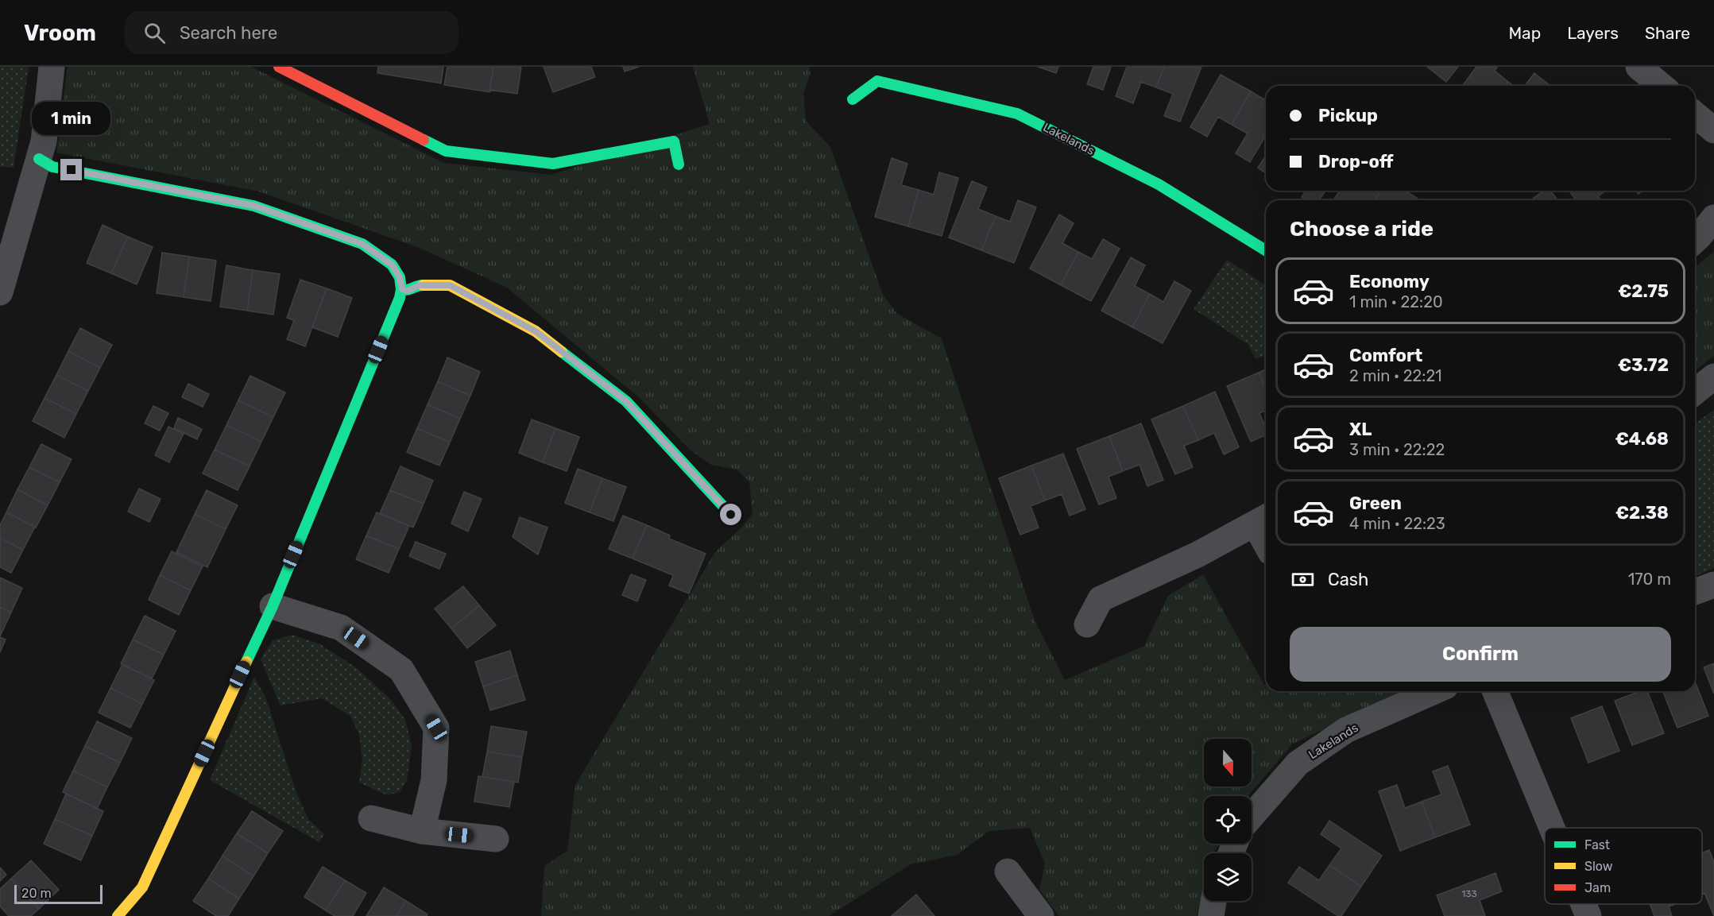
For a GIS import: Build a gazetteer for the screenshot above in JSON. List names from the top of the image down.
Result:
{
  "streets": {
    "street": ["Lakelands"]
  },
  "house_numbers": ["133"],
  "legend": ["Fast", "Slow", "Jam"],
  "scale_bar": "20 m",
  "north": "bottom",
  "page": {
    "header": "Vroom",
    "search": "Search here",
    "nav": ["Map", "Layers", "Share"],
    "banner": ["Pickup", "Drop-off"],
    "bubble": "1 min",
    "heading": "Choose a ride",
    "list": [
      {
        "name": "Economy",
        "note": "1 min · 22:20",
        "value": "€2.75"
      },
      {
        "name": "Comfort",
        "note": "2 min · 22:21",
        "value": "€3.72"
      },
      {
        "name": "XL",
        "note": "3 min · 22:22",
        "value": "€4.68"
      },
      {
        "name": "Green",
        "note": "4 min · 22:23",
        "value": "€2.38"
      }
    ],
    "pay": ["Cash", "170 m"],
    "buttons": "Confirm",
    "scale": "20 m"
  }
}
